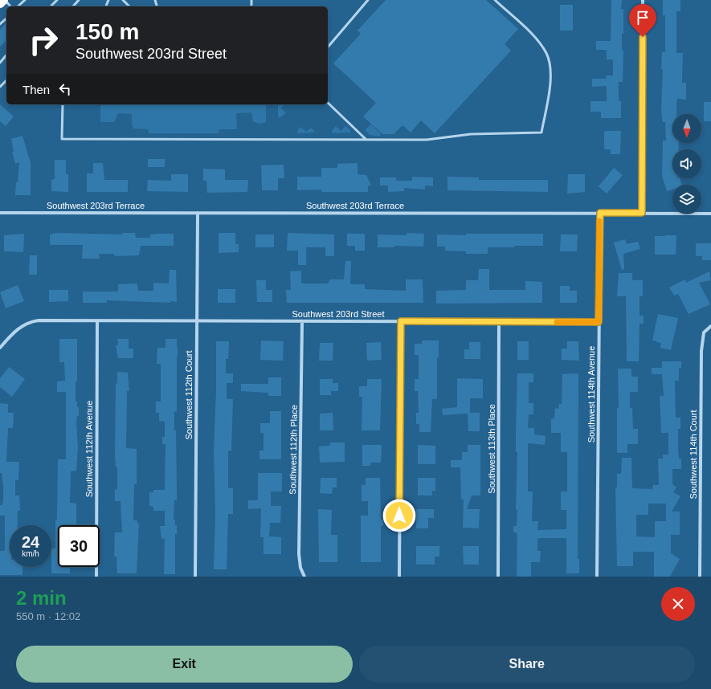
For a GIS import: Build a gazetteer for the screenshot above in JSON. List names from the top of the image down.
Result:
{
  "streets": {
    "street": [
      "Southwest 203rd Terrace",
      "Southwest 203rd Street",
      "Southwest 114th Avenue",
      "Southwest 112th Court",
      "Southwest 112th Avenue",
      "Southwest 113th Place",
      "Southwest 112th Place",
      "Southwest 114th Court"
    ]
  },
  "crossings": [
    ["Southwest 203rd Terrace", "Southwest 114th Avenue"],
    ["Southwest 203rd Terrace", "Southwest 112th Court"],
    ["Southwest 203rd Street", "Southwest 114th Avenue"],
    ["Southwest 203rd Street", "Southwest 112th Court"],
    ["Southwest 203rd Street", "Southwest 112th Avenue"],
    ["Southwest 203rd Street", "Southwest 113th Place"],
    ["Southwest 203rd Street", "Southwest 112th Place"]
  ],
  "north": "bottom",
  "page": {
    "turn": ["150 m", "Southwest 203rd Street"],
    "then": "Then",
    "speed": "24 km/h",
    "limit": "30",
    "heading": ["2 min", "550 m · 12:02"],
    "buttons": ["Exit", "Share"]
  }
}
